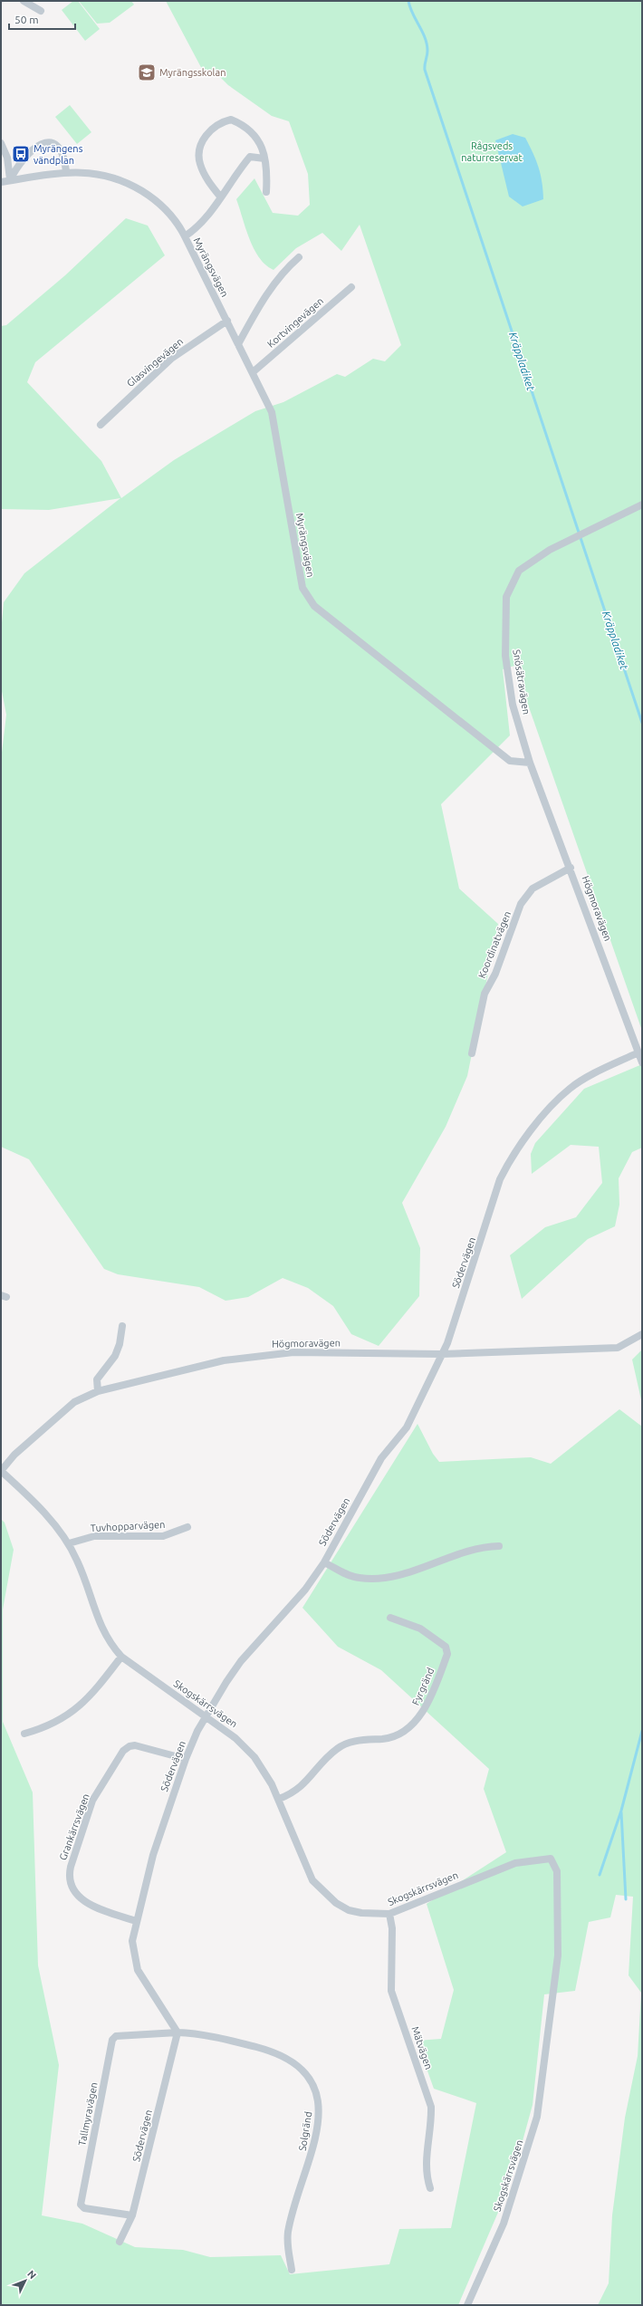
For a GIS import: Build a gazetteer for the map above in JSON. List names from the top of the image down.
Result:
{
  "streets": {
    "street": [
      "Myrängsvägen",
      "Kortvingevägen",
      "Glasvingevägen",
      "Snösätravägen",
      "Högmoravägen",
      "Koordinatvägen",
      "Södervägen",
      "Tuvhopparvägen",
      "Fyrgränd",
      "Skogskärrsvägen",
      "Grankärrsvägen",
      "Mätvägen",
      "Tallmyravägen",
      "Solgränd"
    ]
  },
  "crossings": [
    ["Myrängsvägen", "Kortvingevägen"],
    ["Myrängsvägen", "Glasvingevägen"],
    ["Myrängsvägen", "Snösätravägen"],
    ["Myrängsvägen", "Högmoravägen"],
    ["Snösätravägen", "Högmoravägen"],
    ["Högmoravägen", "Koordinatvägen"],
    ["Högmoravägen", "Södervägen"],
    ["Högmoravägen", "Skogskärrsvägen"],
    ["Södervägen", "Skogskärrsvägen"],
    ["Södervägen", "Grankärrsvägen"],
    ["Södervägen", "Tallmyravägen"],
    ["Södervägen", "Solgränd"],
    ["Tuvhopparvägen", "Skogskärrsvägen"],
    ["Fyrgränd", "Skogskärrsvägen"],
    ["Skogskärrsvägen", "Mätvägen"],
    ["Tallmyravägen", "Solgränd"]
  ],
  "water": ["Kräppladiket"],
  "parks": ["Rågsveds naturreservat"],
  "places": {
    "school or university": ["Myrängsskolan"],
    "bus stop": ["Myrängens vändplan"]
  },
  "scale_bar": "50 m",
  "north": "top right"
}
